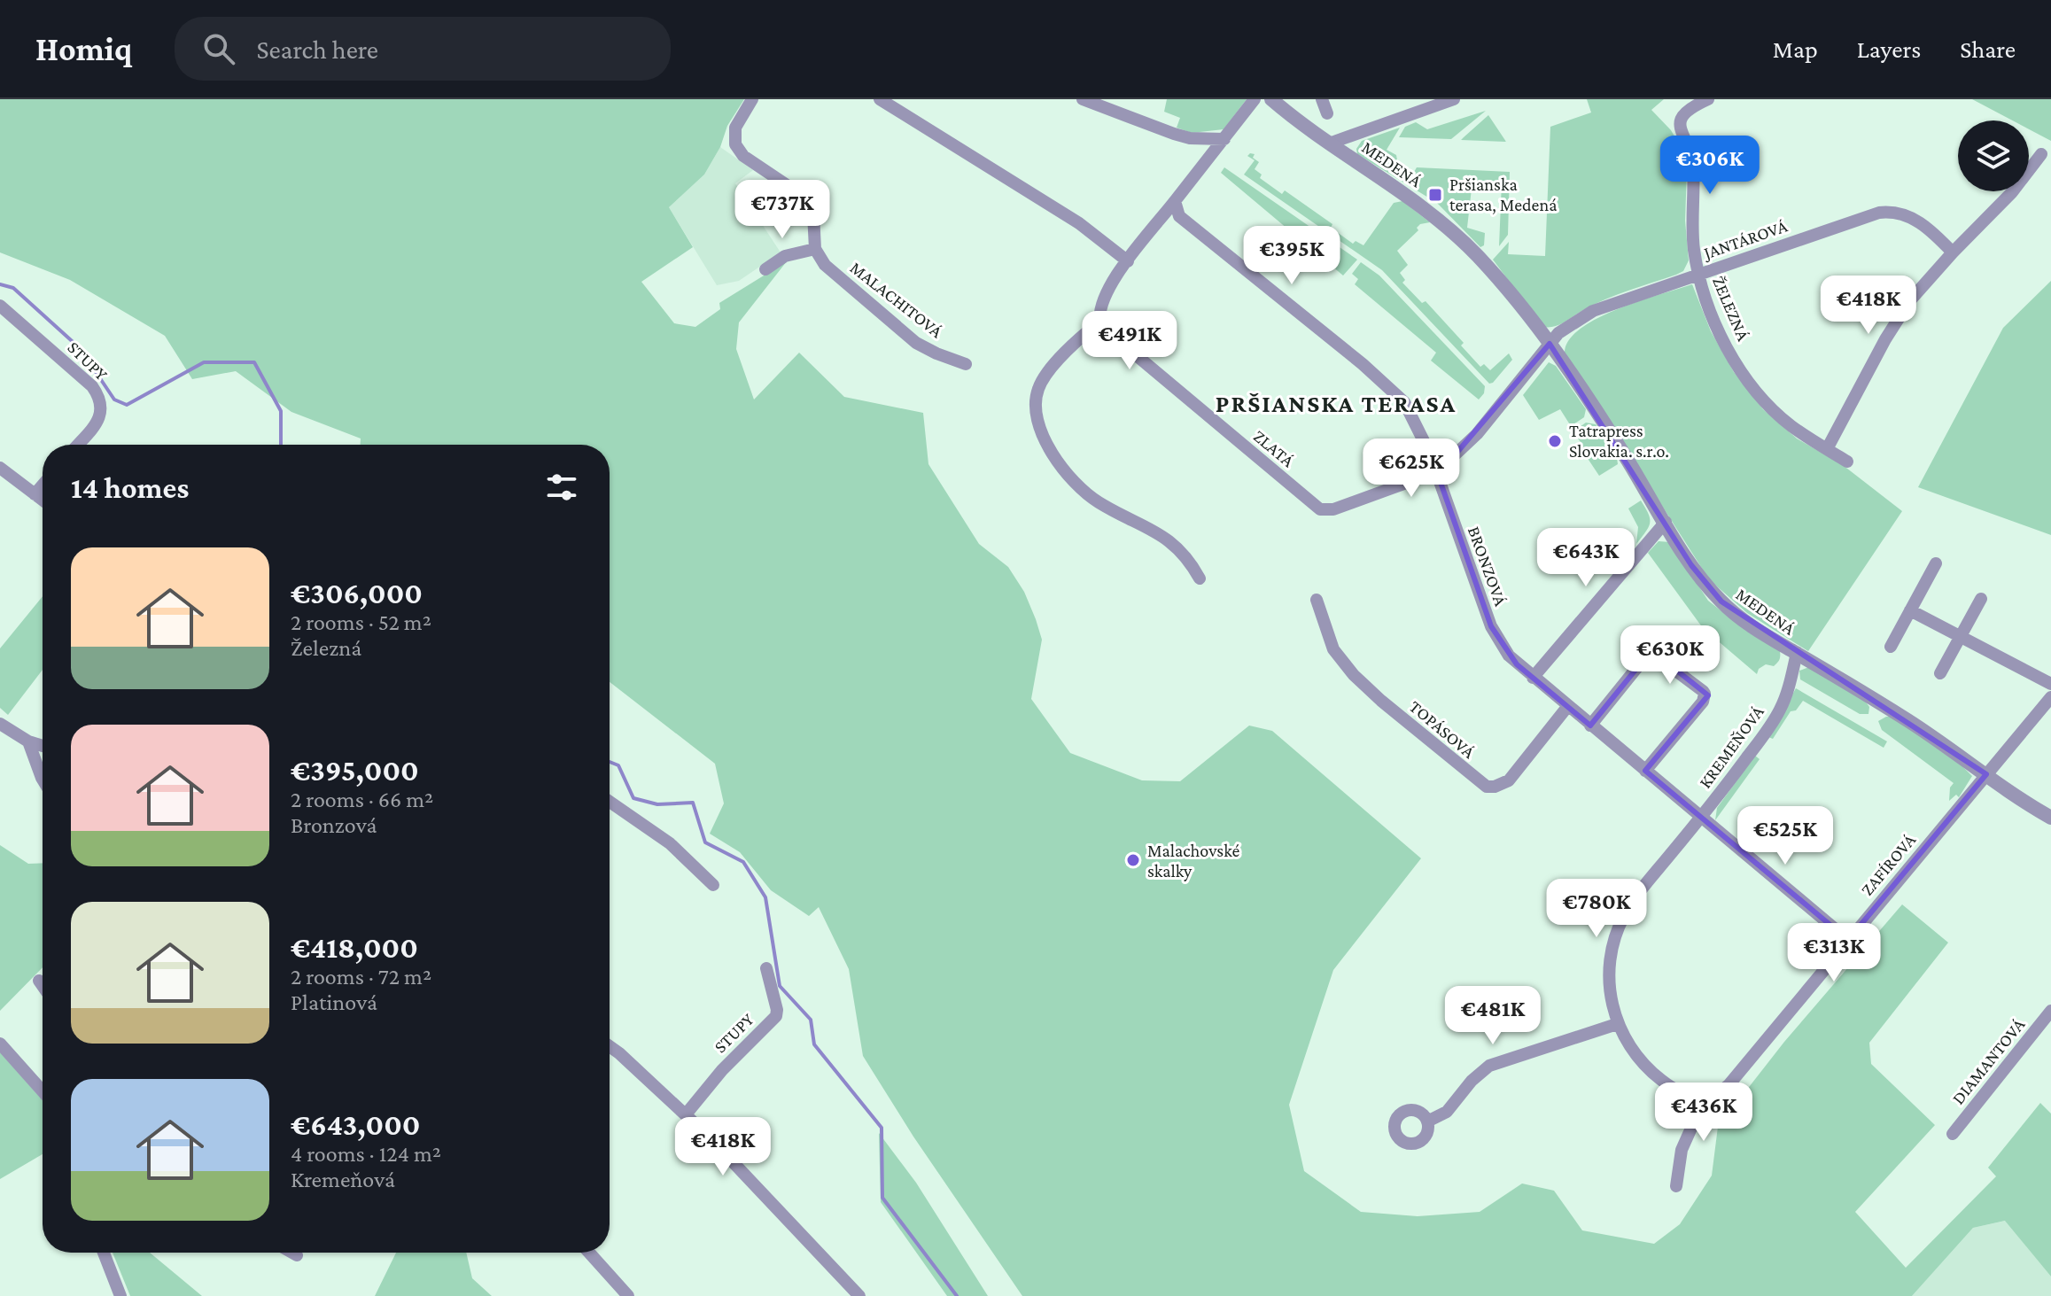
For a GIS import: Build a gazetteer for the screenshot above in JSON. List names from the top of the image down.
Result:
{
  "streets": {
    "street": [
      "MEDENÁ",
      "JANTÁROVÁ",
      "MALACHITOVÁ",
      "ŽELEZNÁ",
      "STUPY",
      "ZLATÁ",
      "BRONZOVÁ",
      "TOPÁSOVÁ",
      "KREMEŇOVÁ",
      "ZAFÍROVÁ",
      "DIAMANTOVÁ"
    ]
  },
  "crossings": [
    ["MEDENÁ", "JANTÁROVÁ"],
    ["MEDENÁ", "KREMEŇOVÁ"],
    ["MEDENÁ", "ZAFÍROVÁ"],
    ["JANTÁROVÁ", "ŽELEZNÁ"],
    ["ZLATÁ", "BRONZOVÁ"],
    ["BRONZOVÁ", "TOPÁSOVÁ"],
    ["BRONZOVÁ", "KREMEŇOVÁ"],
    ["BRONZOVÁ", "ZAFÍROVÁ"]
  ],
  "districts": ["PRŠIANSKA TERASA"],
  "places": {
    "transit": ["Pršianska terasa, Medená"],
    "other": ["Tatrapress Slovakia. s.r.o.", "Malachovské skalky"]
  },
  "page": {
    "header": "Homiq",
    "search": "Search here",
    "nav": ["Map", "Layers", "Share"],
    "price": [
      "€306K",
      "€737K",
      "€395K",
      "€418K",
      "€491K",
      "€625K",
      "€643K",
      "€630K",
      "€525K",
      "€780K",
      "€313K",
      "€481K",
      "€436K",
      "€418K"
    ],
    "heading": "14 homes",
    "list": [
      {
        "name": "€306,000",
        "note": "2 rooms · 52 m² · Železná"
      },
      {
        "name": "€395,000",
        "note": "2 rooms · 66 m² · Bronzová"
      },
      {
        "name": "€418,000",
        "note": "2 rooms · 72 m² · Platinová"
      },
      {
        "name": "€643,000",
        "note": "4 rooms · 124 m² · Kremeňová"
      }
    ]
  }
}
